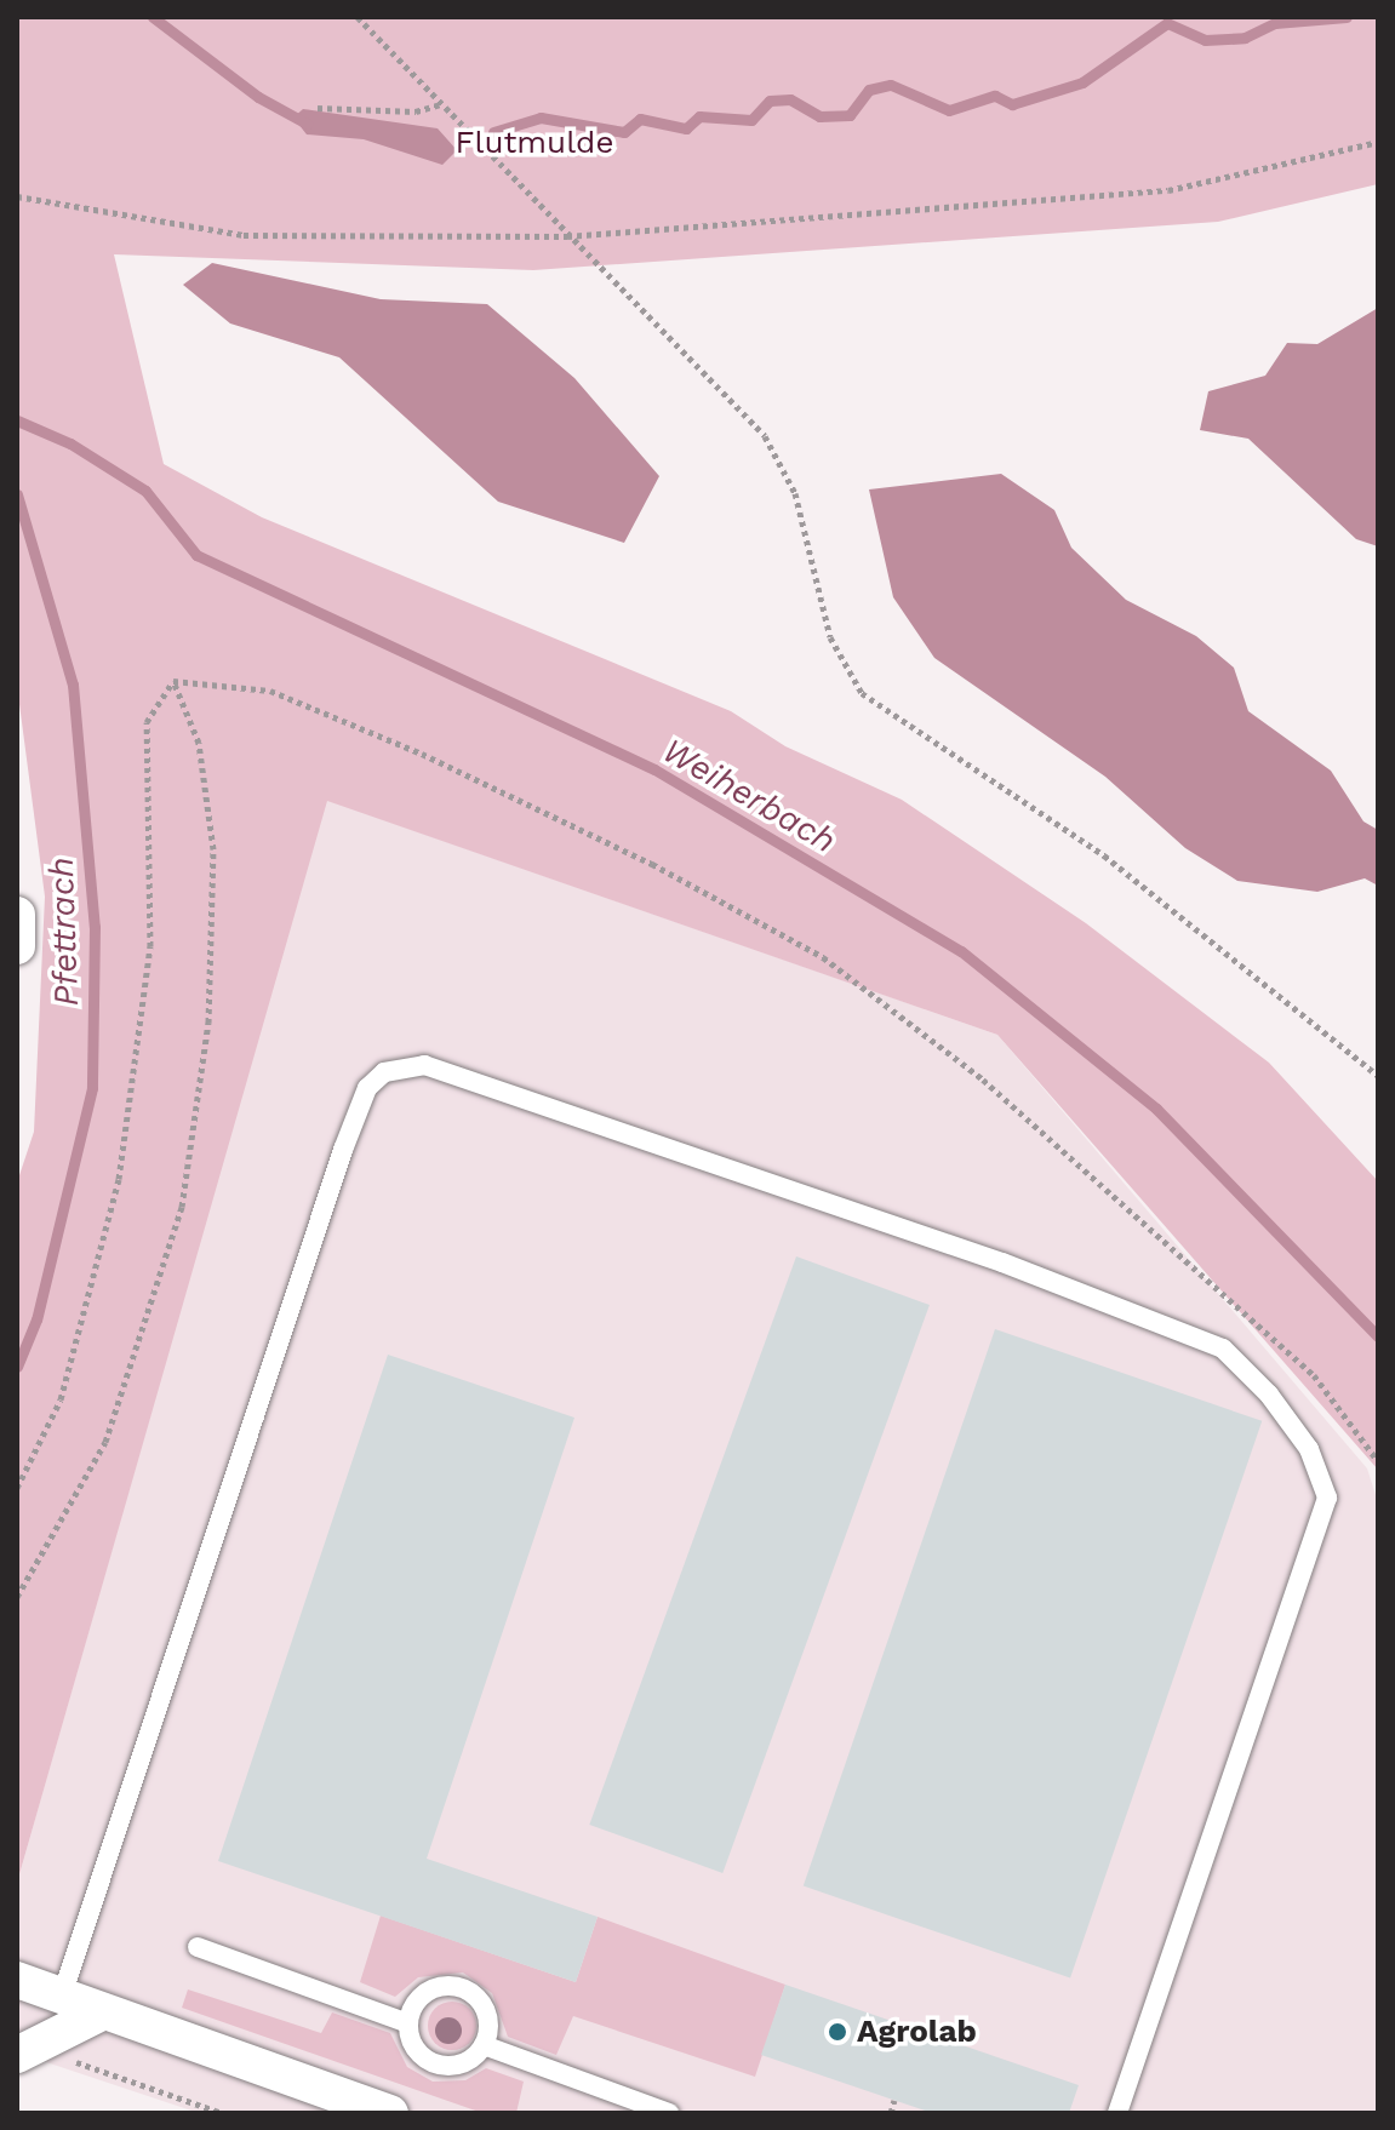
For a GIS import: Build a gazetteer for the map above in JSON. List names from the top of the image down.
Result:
{
  "water": ["Weiherbach", "Pfettrach"],
  "parks": ["Flutmulde"],
  "places": ["Agrolab"]
}
